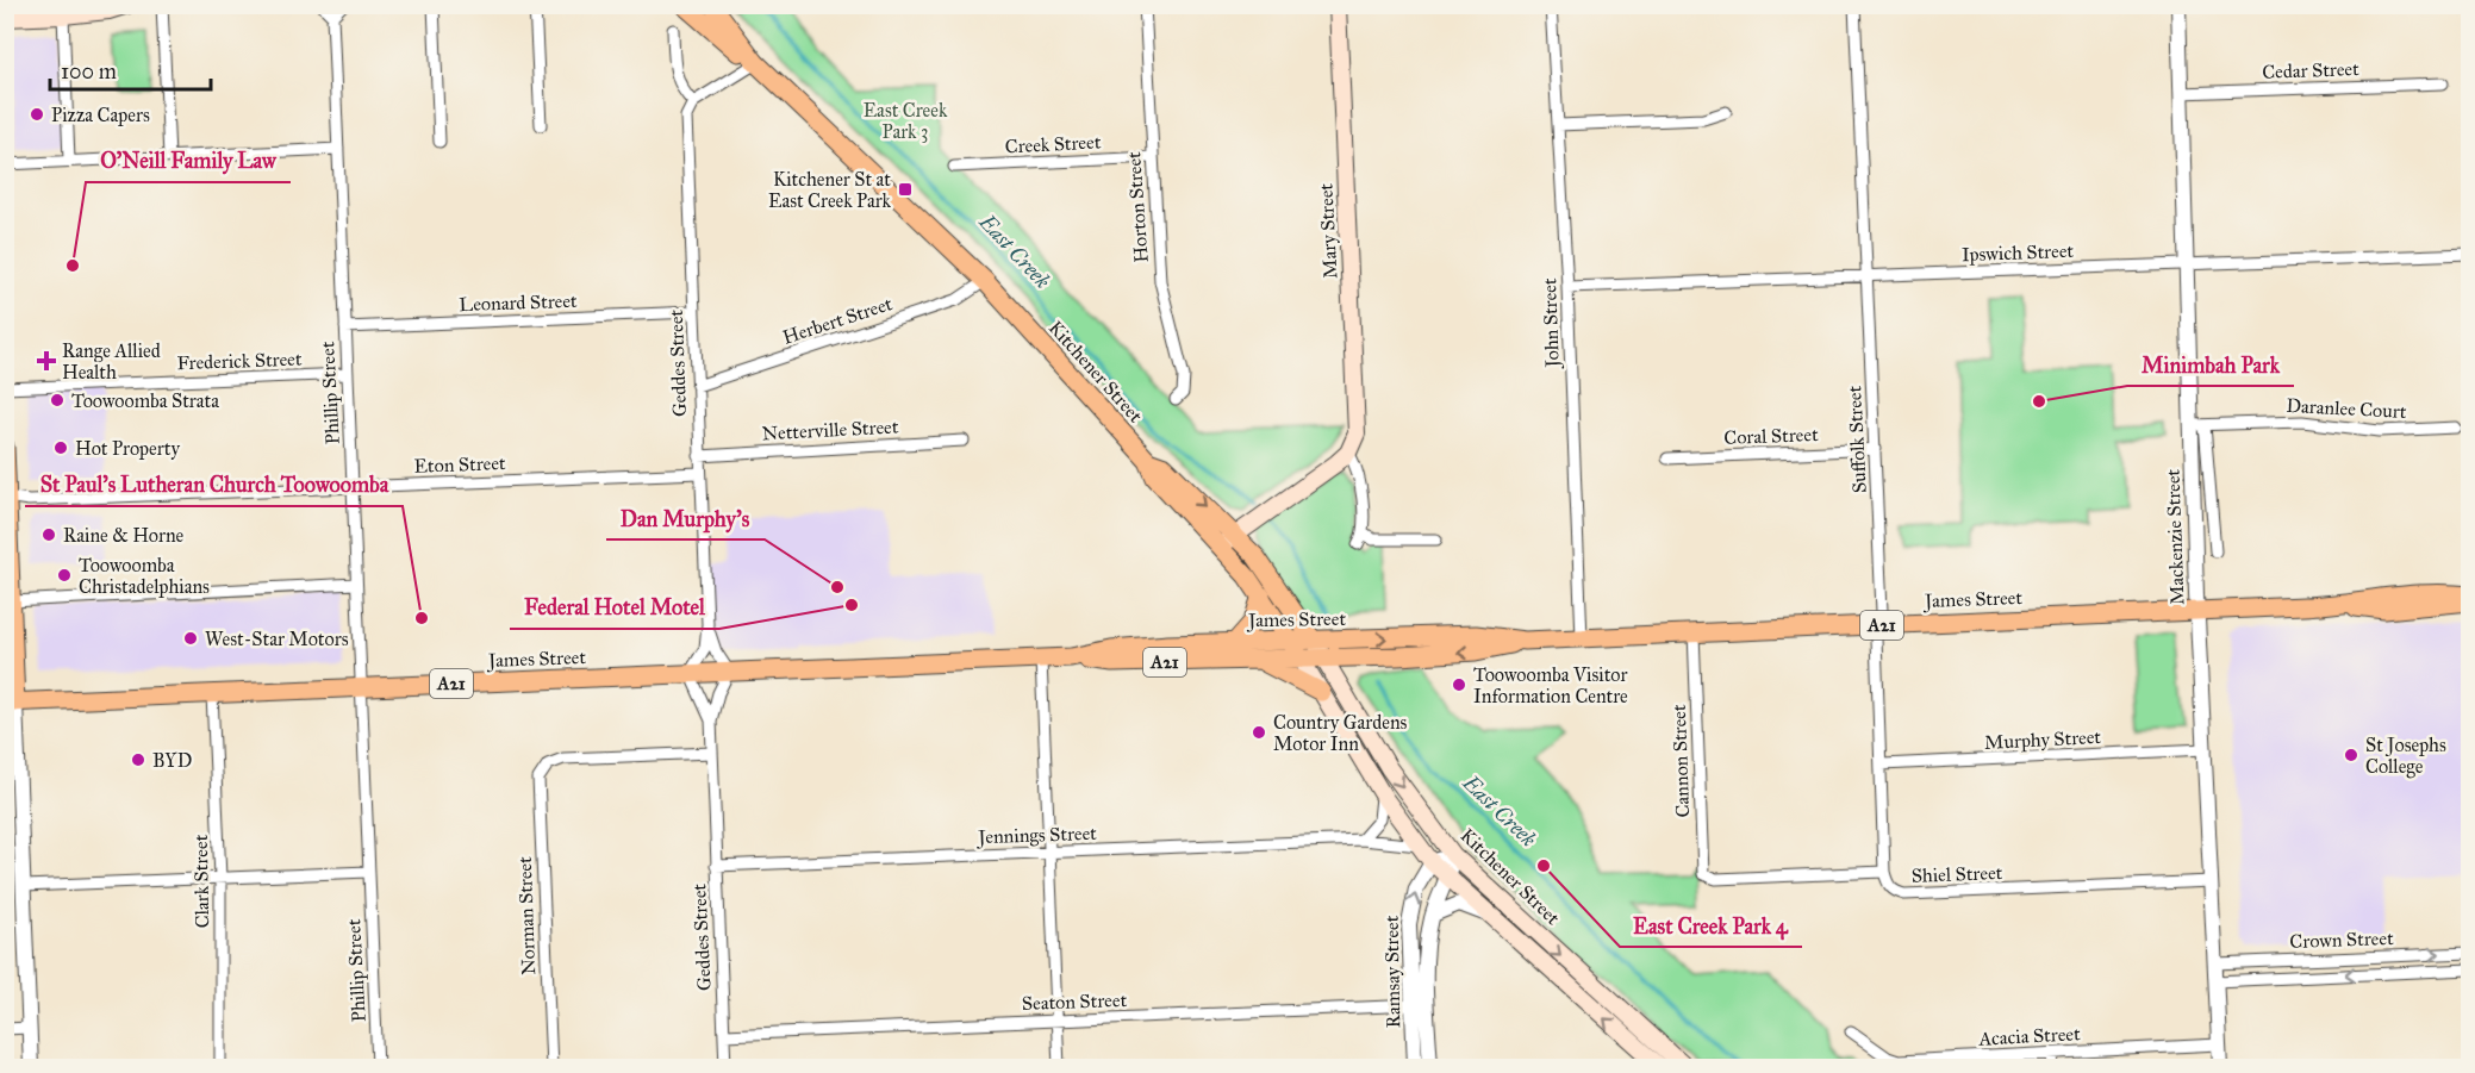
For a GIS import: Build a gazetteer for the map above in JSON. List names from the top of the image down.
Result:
{
  "streets": {
    "main road": [
      "Mary Street",
      "Kitchener Street",
      "James Street",
      "A21"
    ],
    "street": [
      "Cedar Street",
      "Creek Street",
      "Horton Street",
      "Ipswich Street",
      "Leonard Street",
      "Herbert Street",
      "John Street",
      "Frederick Street",
      "Geddes Street",
      "Phillip Street",
      "Daranlee Court",
      "Netterville Street",
      "Coral Street",
      "Suffolk Street",
      "Eton Street",
      "Mackenzie Street",
      "Murphy Street",
      "Cannon Street",
      "Jennings Street",
      "Shiel Street",
      "Clark Street",
      "Norman Street",
      "Crown Street",
      "Ramsay Street",
      "Seaton Street",
      "Acacia Street"
    ]
  },
  "crossings": [
    ["Cedar Street", "Mackenzie Street"],
    ["Creek Street", "Horton Street"],
    ["Ipswich Street", "John Street"],
    ["Ipswich Street", "Suffolk Street"],
    ["Ipswich Street", "Mackenzie Street"],
    ["Leonard Street", "Geddes Street"],
    ["Leonard Street", "Phillip Street"],
    ["Herbert Street", "Geddes Street"],
    ["Herbert Street", "Kitchener Street"],
    ["John Street", "James Street"],
    ["Frederick Street", "Phillip Street"],
    ["Geddes Street", "Netterville Street"],
    ["Geddes Street", "Eton Street"],
    ["Geddes Street", "James Street"],
    ["Geddes Street", "Jennings Street"],
    ["Geddes Street", "Norman Street"],
    ["Geddes Street", "Seaton Street"],
    ["Kitchener Street", "James Street"],
    ["Kitchener Street", "Jennings Street"],
    ["Kitchener Street", "Ramsay Street"],
    ["Phillip Street", "Eton Street"],
    ["Phillip Street", "James Street"],
    ["Daranlee Court", "Mackenzie Street"],
    ["Coral Street", "Suffolk Street"],
    ["Suffolk Street", "James Street"],
    ["Suffolk Street", "Murphy Street"],
    ["Suffolk Street", "Shiel Street"],
    ["Mackenzie Street", "James Street"],
    ["Mackenzie Street", "Murphy Street"],
    ["Mackenzie Street", "Shiel Street"],
    ["Mackenzie Street", "Crown Street"],
    ["Mackenzie Street", "Acacia Street"],
    ["James Street", "Cannon Street"],
    ["James Street", "Clark Street"],
    ["Cannon Street", "Shiel Street"],
    ["Ramsay Street", "Seaton Street"]
  ],
  "water": ["East Creek"],
  "parks": ["East Creek Park 3"],
  "places": {
    "other": [
      "Pizza Capers",
      "O'Neill Family Law",
      "Toowoomba Strata",
      "Minimbah Park",
      "Hot Property",
      "Raine & Horne",
      "Toowoomba Christadelphians",
      "Dan Murphy's",
      "Federal Hotel Motel",
      "St Paul's Lutheran Church Toowoomba",
      "West-Star Motors",
      "Toowoomba Visitor Information Centre",
      "Country Gardens Motor Inn",
      "St Josephs College",
      "BYD",
      "East Creek Park 4"
    ],
    "transit": ["Kitchener St at East Creek Park"],
    "health": ["Range Allied Health"]
  },
  "scale_bar": "100 m"
}
